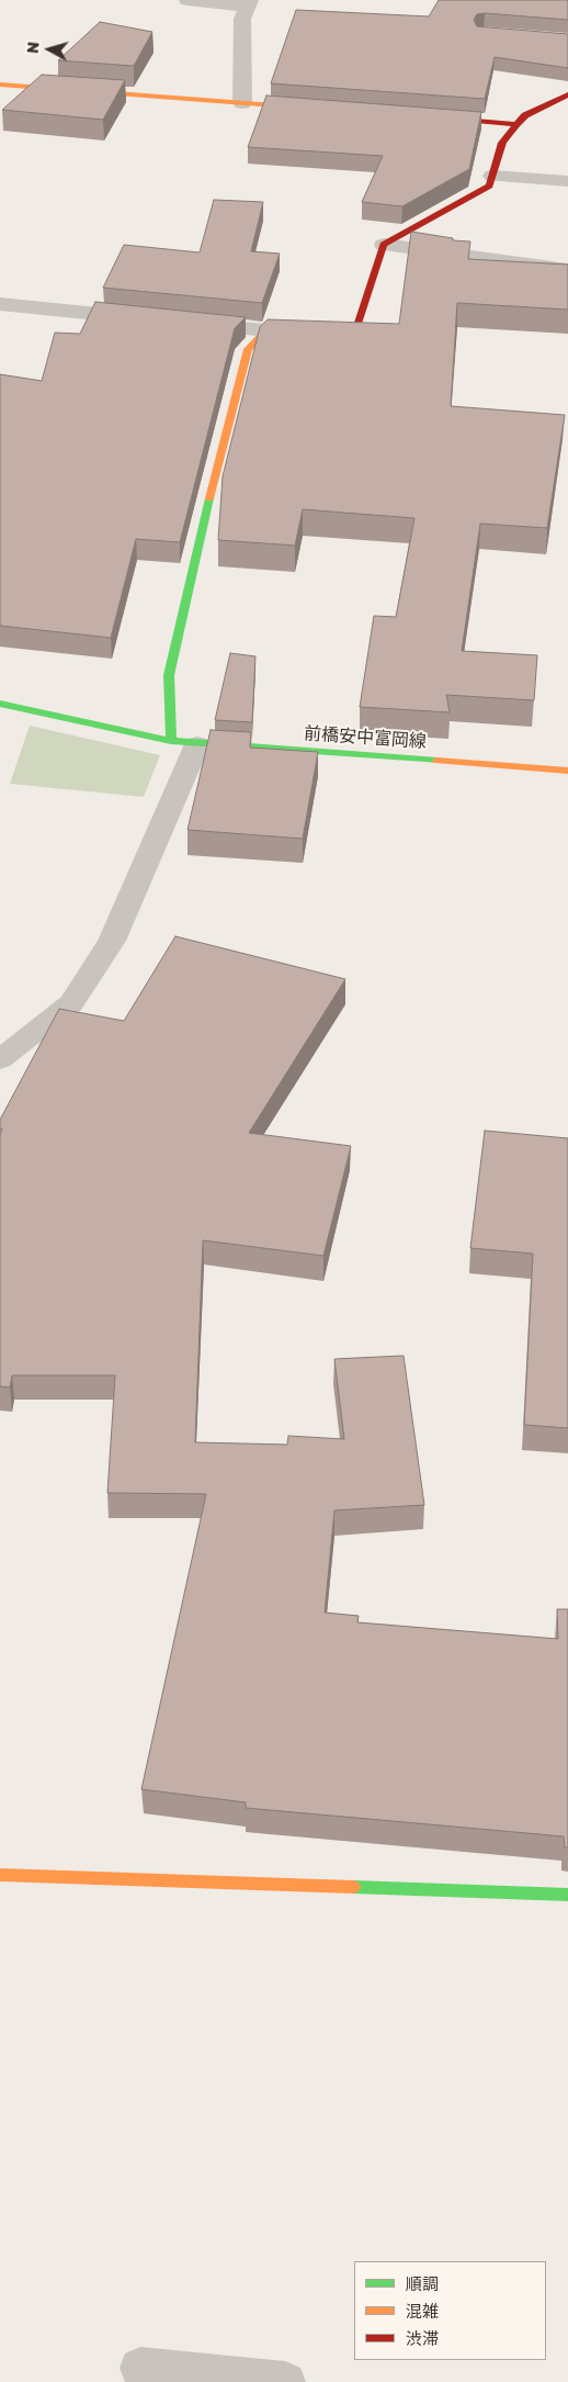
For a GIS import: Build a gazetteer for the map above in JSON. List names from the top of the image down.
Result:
{
  "streets": {
    "street": ["前橋安中富岡線"]
  },
  "legend": ["順調", "混雑", "渋滞"],
  "north": "left"
}
